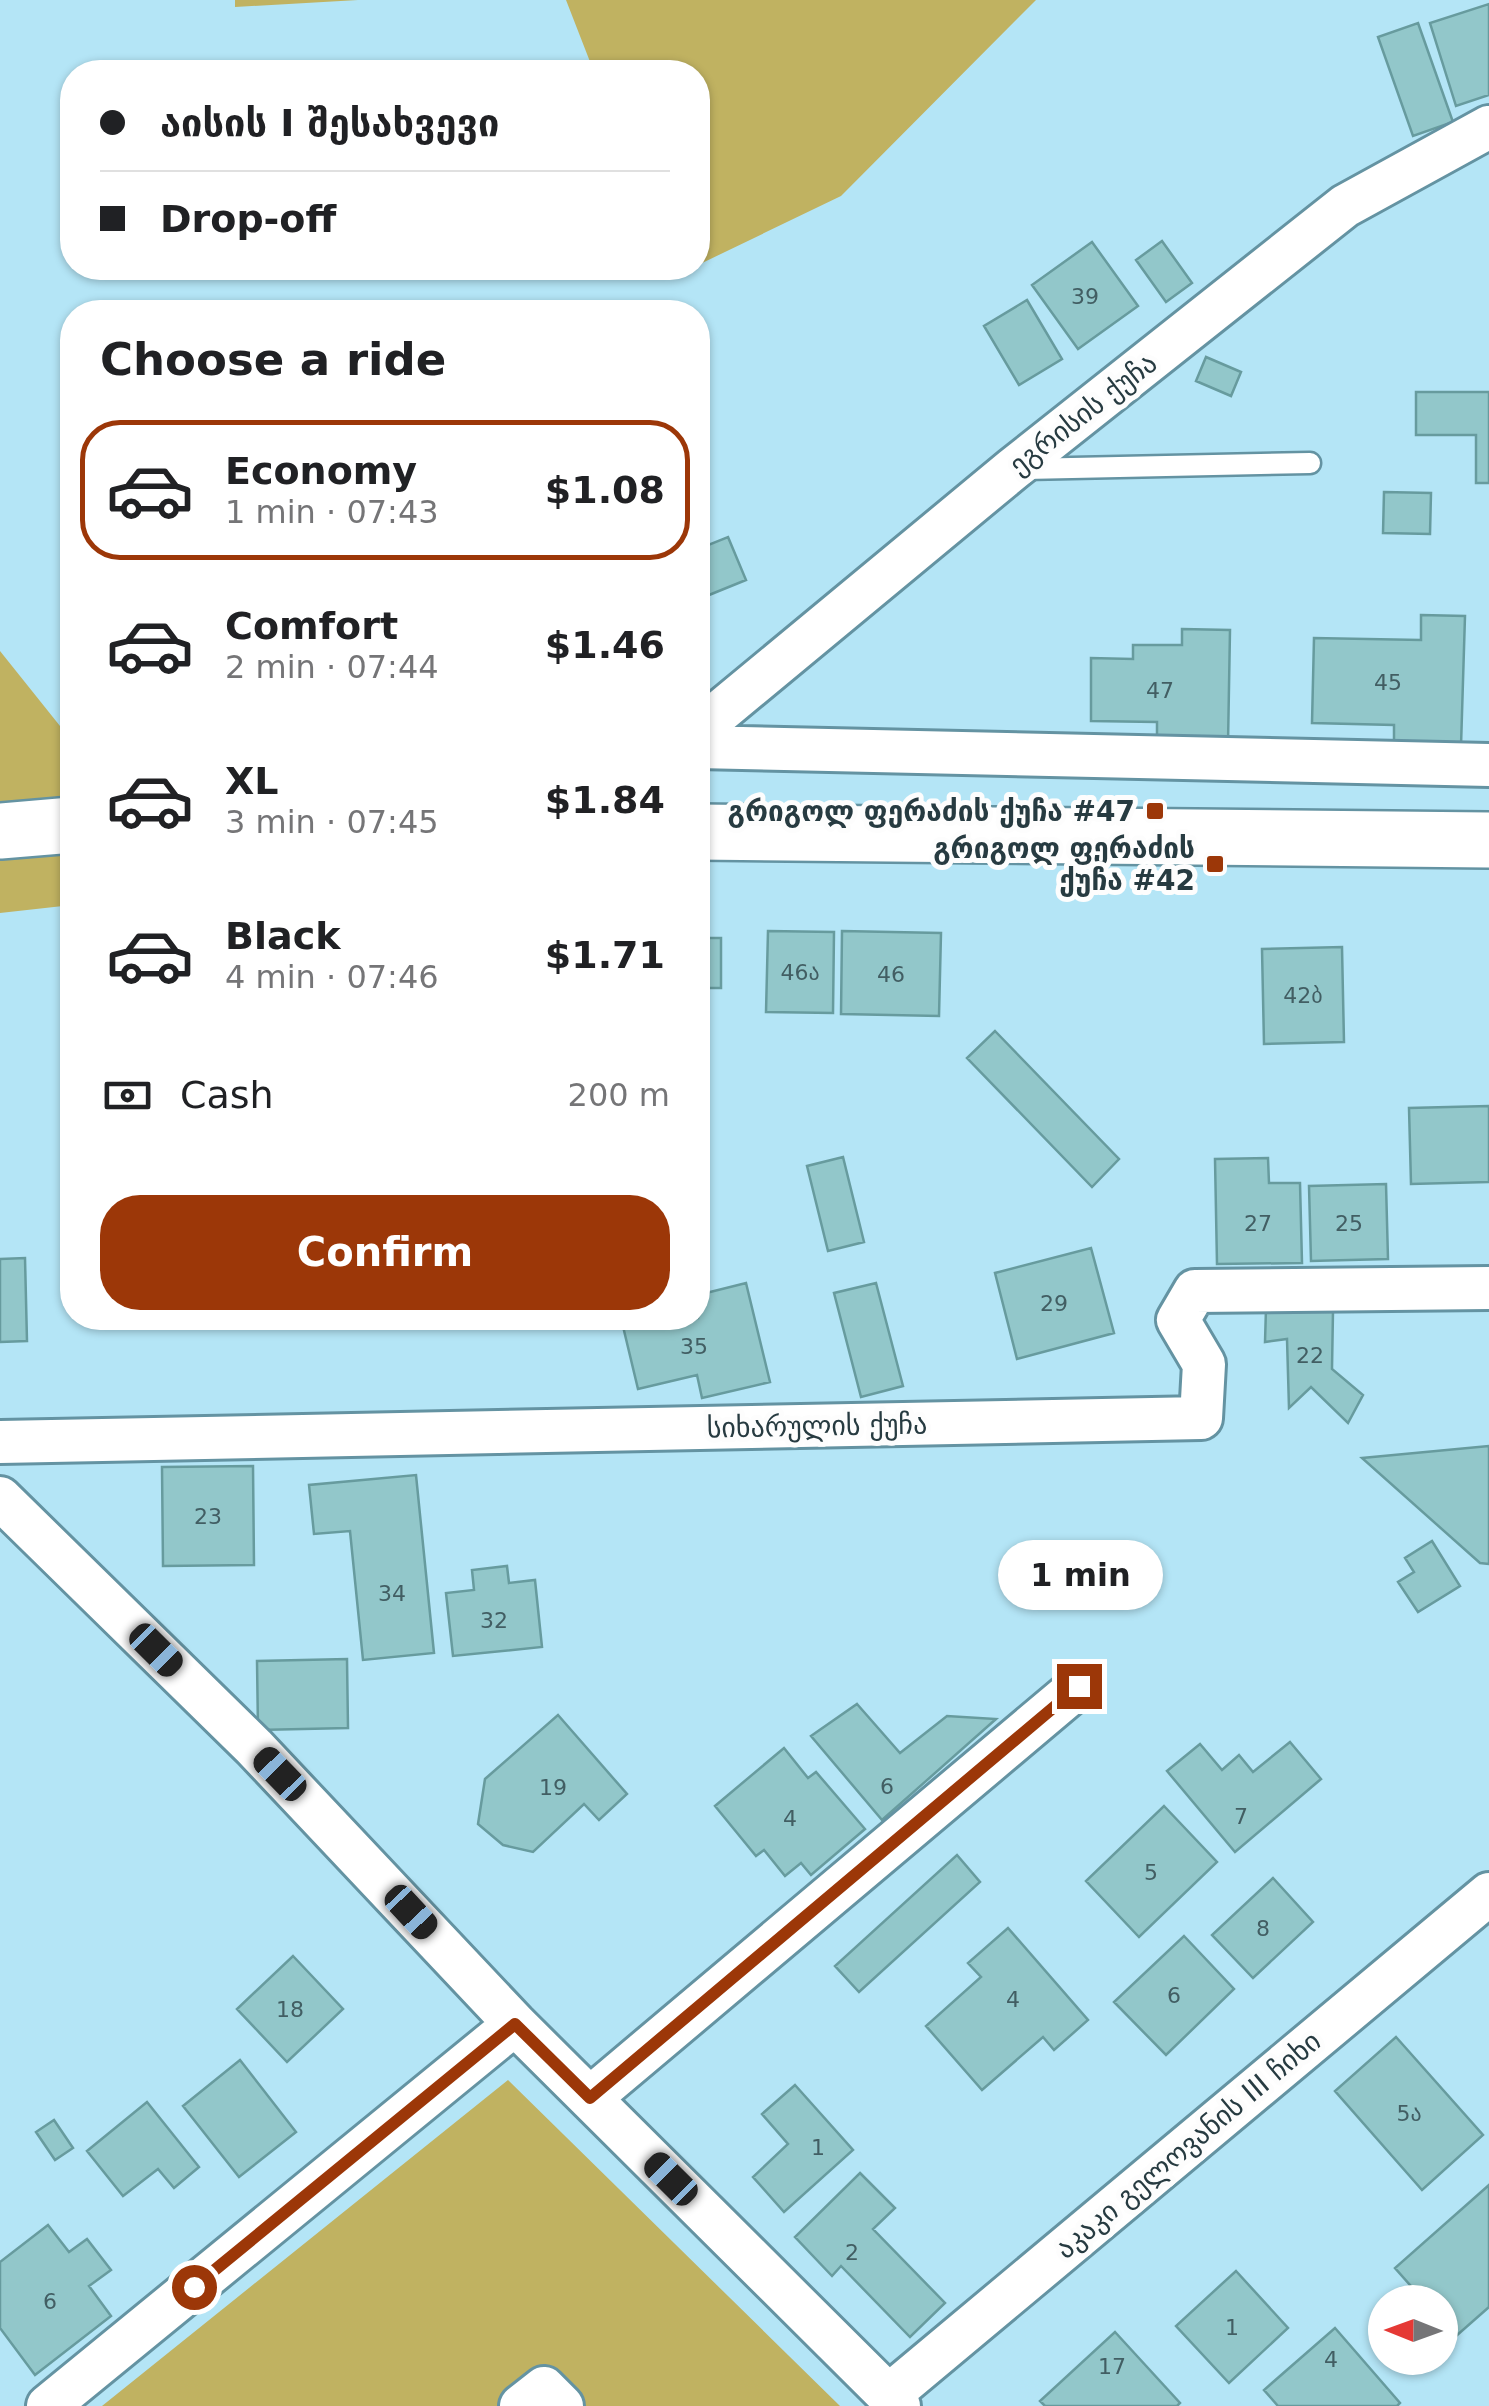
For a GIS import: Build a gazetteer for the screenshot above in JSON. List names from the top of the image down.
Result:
{
  "streets": {
    "street": ["ეგრისის ქუჩა", "სიხარულის ქუჩა", "აკაკი გელოვანის III ჩიხი"]
  },
  "places": {
    "transit": ["გრიგოლ ფერაძის ქუჩა #47", "გრიგოლ ფერაძის ქუჩა #42"]
  },
  "house_numbers": [
    "39",
    "45",
    "47",
    "46ა",
    "46",
    "42ბ",
    "27",
    "25",
    "29",
    "35",
    "22",
    "23",
    "34",
    "32",
    "6",
    "19",
    "7",
    "4",
    "5",
    "8",
    "6",
    "4",
    "18",
    "5ა",
    "1",
    "2",
    "6",
    "1",
    "4",
    "17"
  ],
  "north": "left",
  "page": {
    "banner": ["აისის I შესახვევი", "Drop-off"],
    "heading": "Choose a ride",
    "list": [
      {
        "name": "Economy",
        "note": "1 min · 07:43",
        "value": "$1.08"
      },
      {
        "name": "Comfort",
        "note": "2 min · 07:44",
        "value": "$1.46"
      },
      {
        "name": "XL",
        "note": "3 min · 07:45",
        "value": "$1.84"
      },
      {
        "name": "Black",
        "note": "4 min · 07:46",
        "value": "$1.71"
      }
    ],
    "pay": ["Cash", "200 m"],
    "buttons": "Confirm",
    "bubble": "1 min"
  }
}
